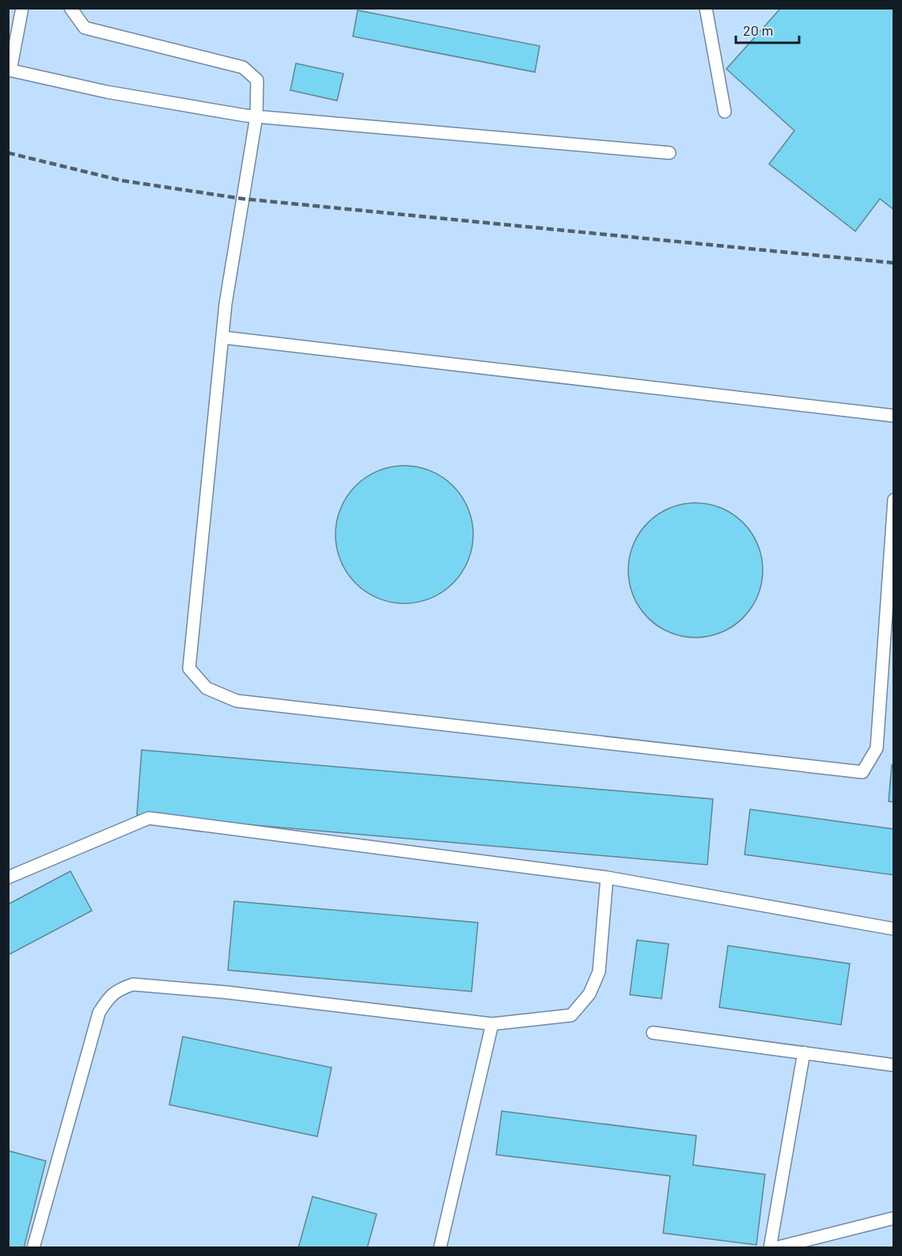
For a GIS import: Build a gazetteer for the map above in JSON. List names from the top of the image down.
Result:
{
  "scale_bar": "20 m"
}
